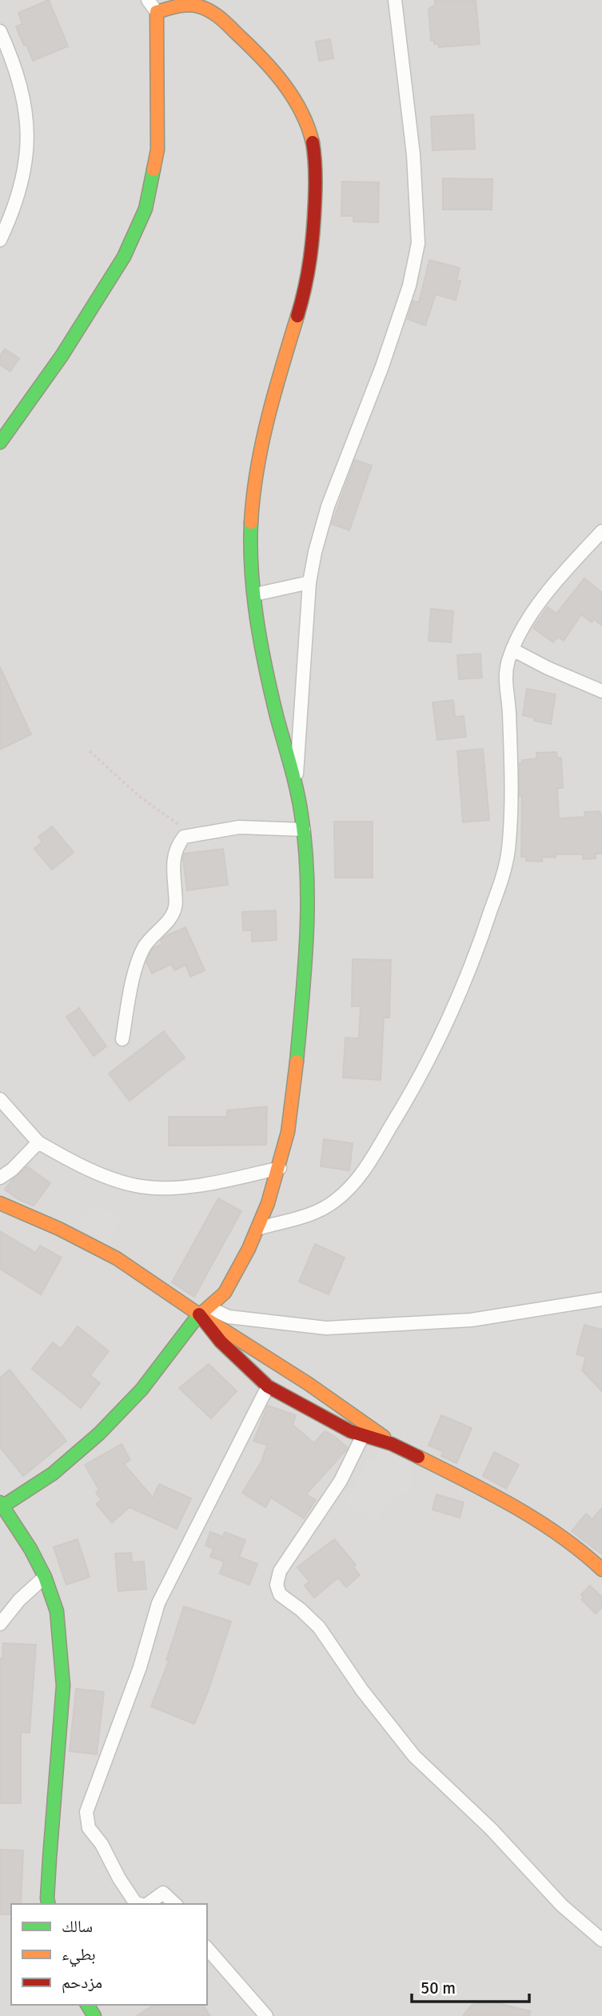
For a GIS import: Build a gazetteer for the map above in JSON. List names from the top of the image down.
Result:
{
  "legend": ["سالك", "بطيء", "مزدحم"],
  "scale_bar": "50 m"
}
